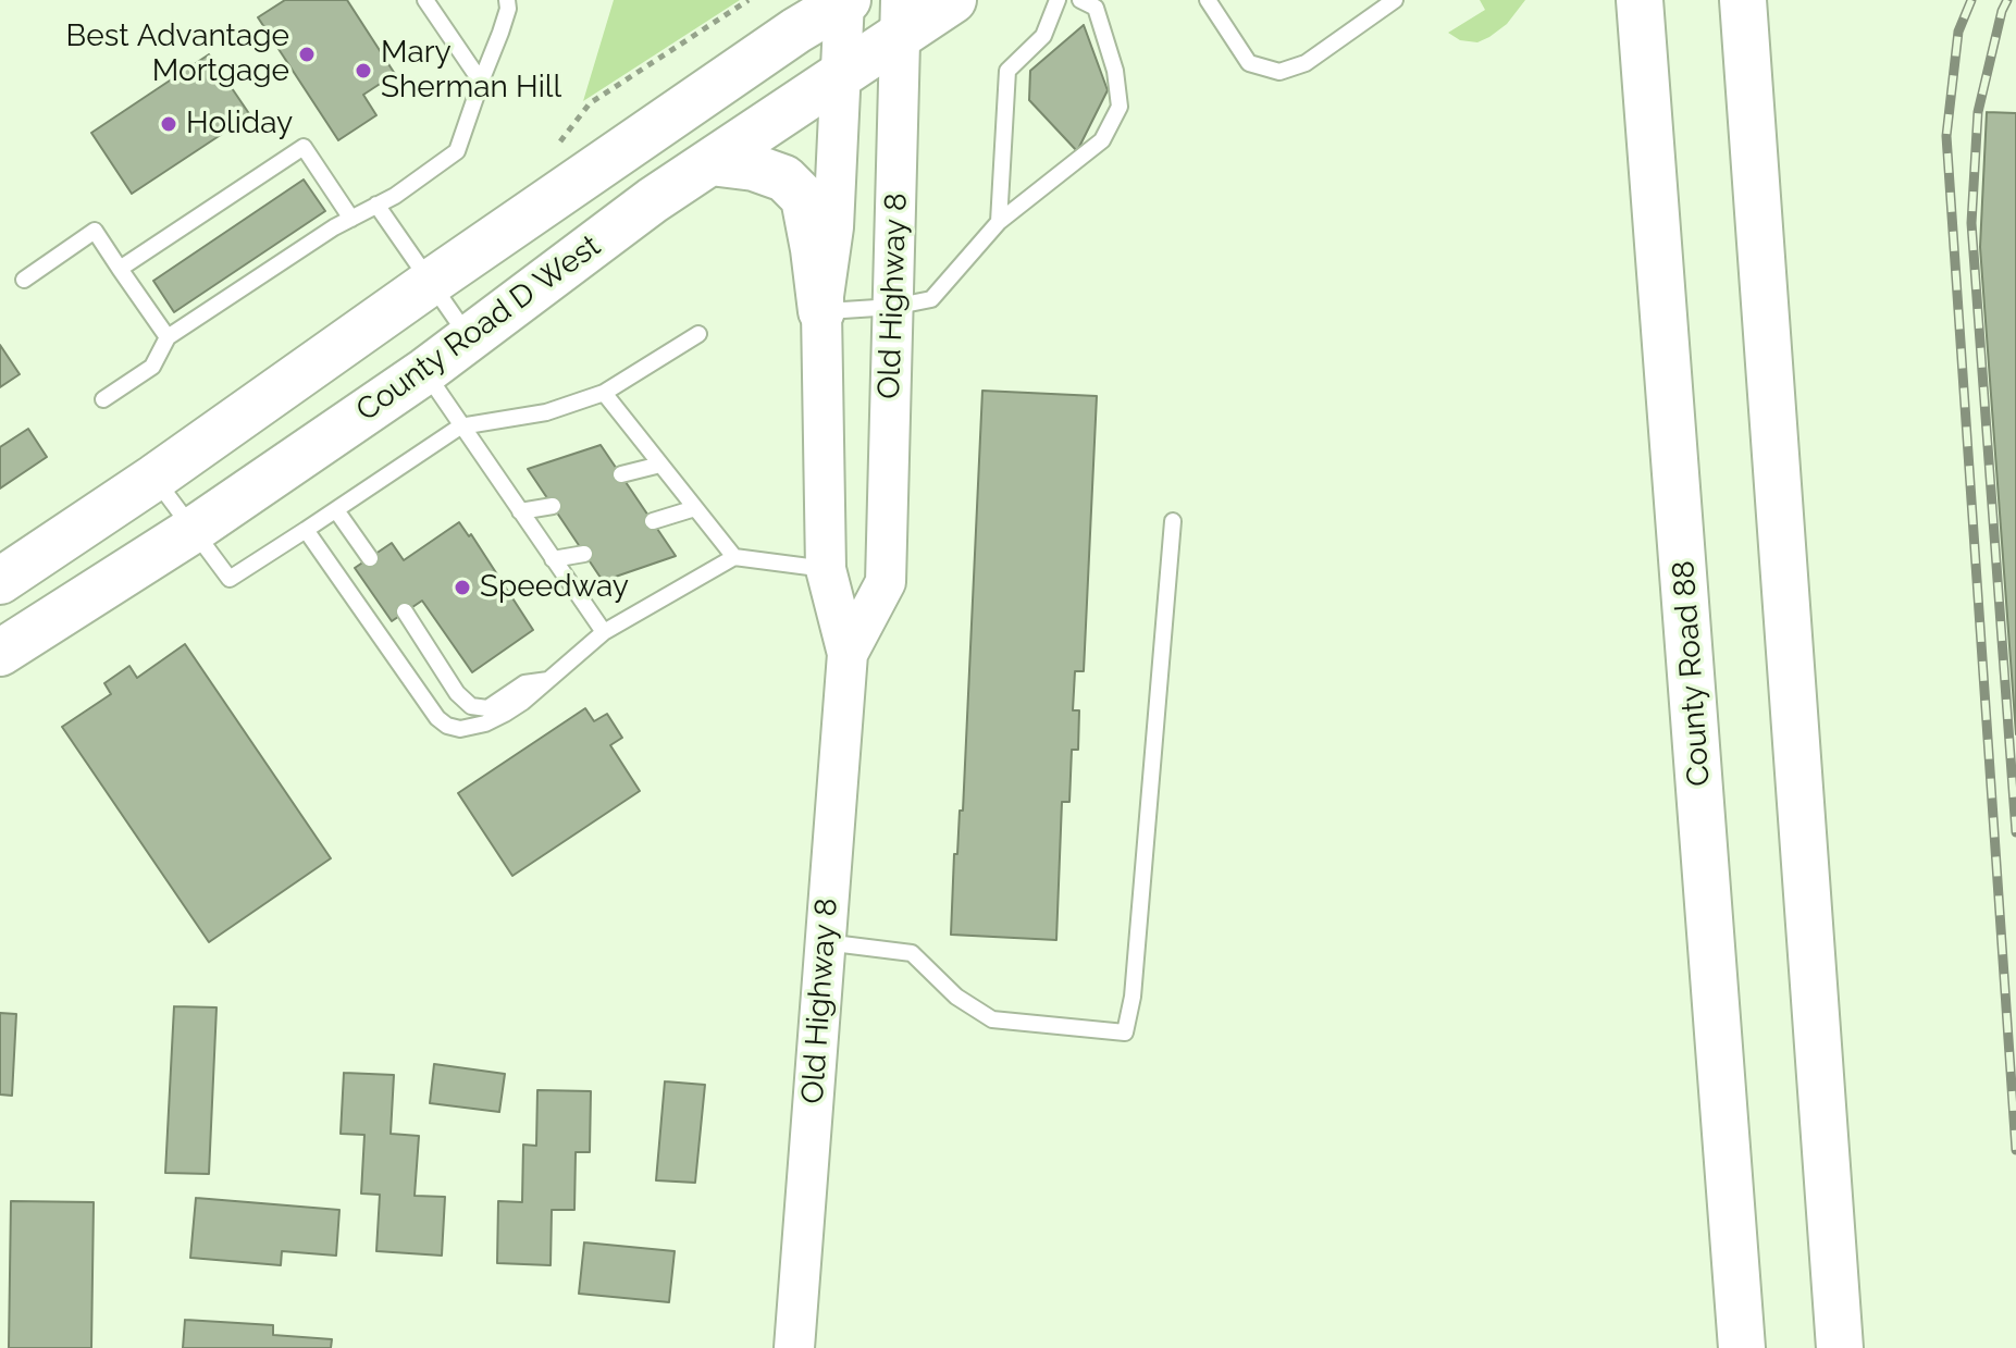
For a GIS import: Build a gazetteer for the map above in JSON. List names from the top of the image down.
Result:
{
  "streets": {
    "main road": ["County Road D West", "County Road 88"],
    "street": ["Old Highway 8"]
  },
  "crossings": [
    ["Old Highway 8", "County Road D West"]
  ],
  "places": [
    "Best Advantage Mortgage",
    "Mary Sherman Hill",
    "Holiday",
    "Speedway"
  ]
}
